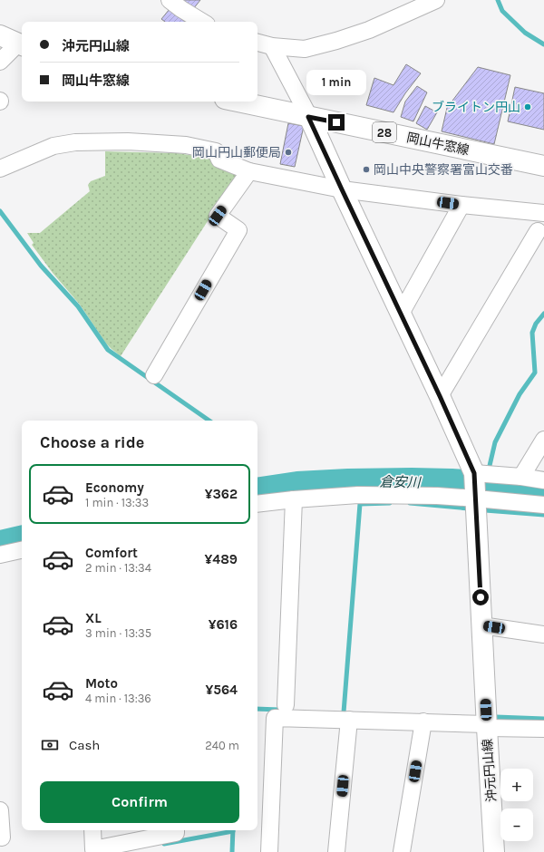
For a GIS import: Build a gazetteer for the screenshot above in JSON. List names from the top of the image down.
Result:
{
  "streets": {
    "main road": ["28", "岡山牛窓線", "沖元円山線"]
  },
  "crossings": [
    ["岡山牛窓線", "沖元円山線"]
  ],
  "water": ["倉安川"],
  "places": ["ブライトン円山", "岡山円山郵便局", "岡山中央警察署富山交番"],
  "page": {
    "banner": ["沖元円山線", "岡山牛窓線"],
    "bubble": "1 min",
    "heading": "Choose a ride",
    "list": [
      {
        "name": "Economy",
        "note": "1 min · 13:33",
        "value": "¥362"
      },
      {
        "name": "Comfort",
        "note": "2 min · 13:34",
        "value": "¥489"
      },
      {
        "name": "XL",
        "note": "3 min · 13:35",
        "value": "¥616"
      },
      {
        "name": "Moto",
        "note": "4 min · 13:36",
        "value": "¥564"
      }
    ],
    "pay": ["Cash", "240 m"],
    "map_buttons": ["+", "−"],
    "buttons": "Confirm"
  }
}
